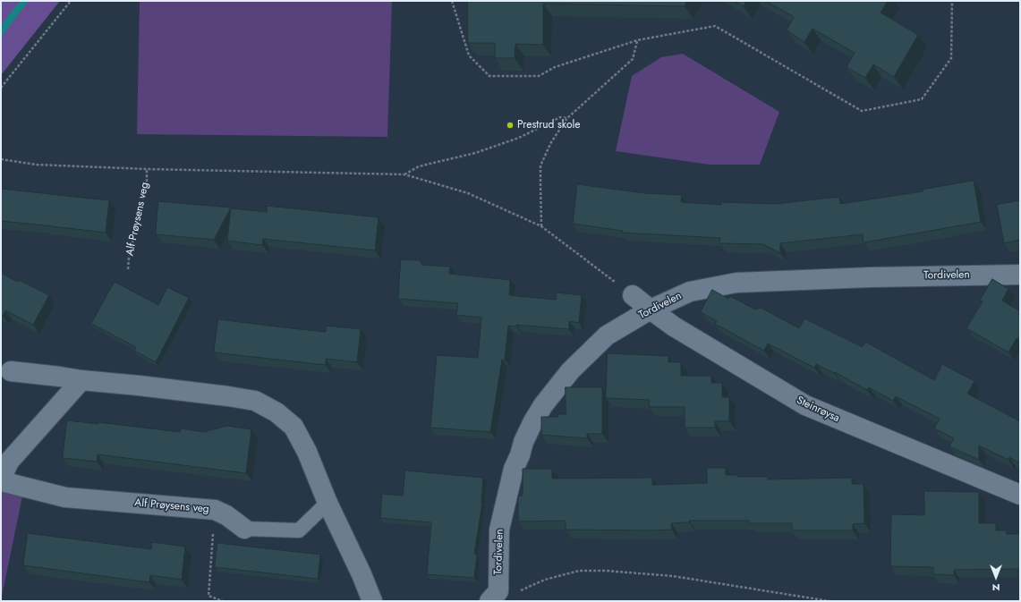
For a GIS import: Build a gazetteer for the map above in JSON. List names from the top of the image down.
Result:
{
  "streets": {
    "street": ["Alf Prøysens veg", "Tordivelen", "Steinrøysa"]
  },
  "crossings": [
    ["Tordivelen", "Steinrøysa"]
  ],
  "places": ["Prestrud skole"],
  "north": "bottom"
}
